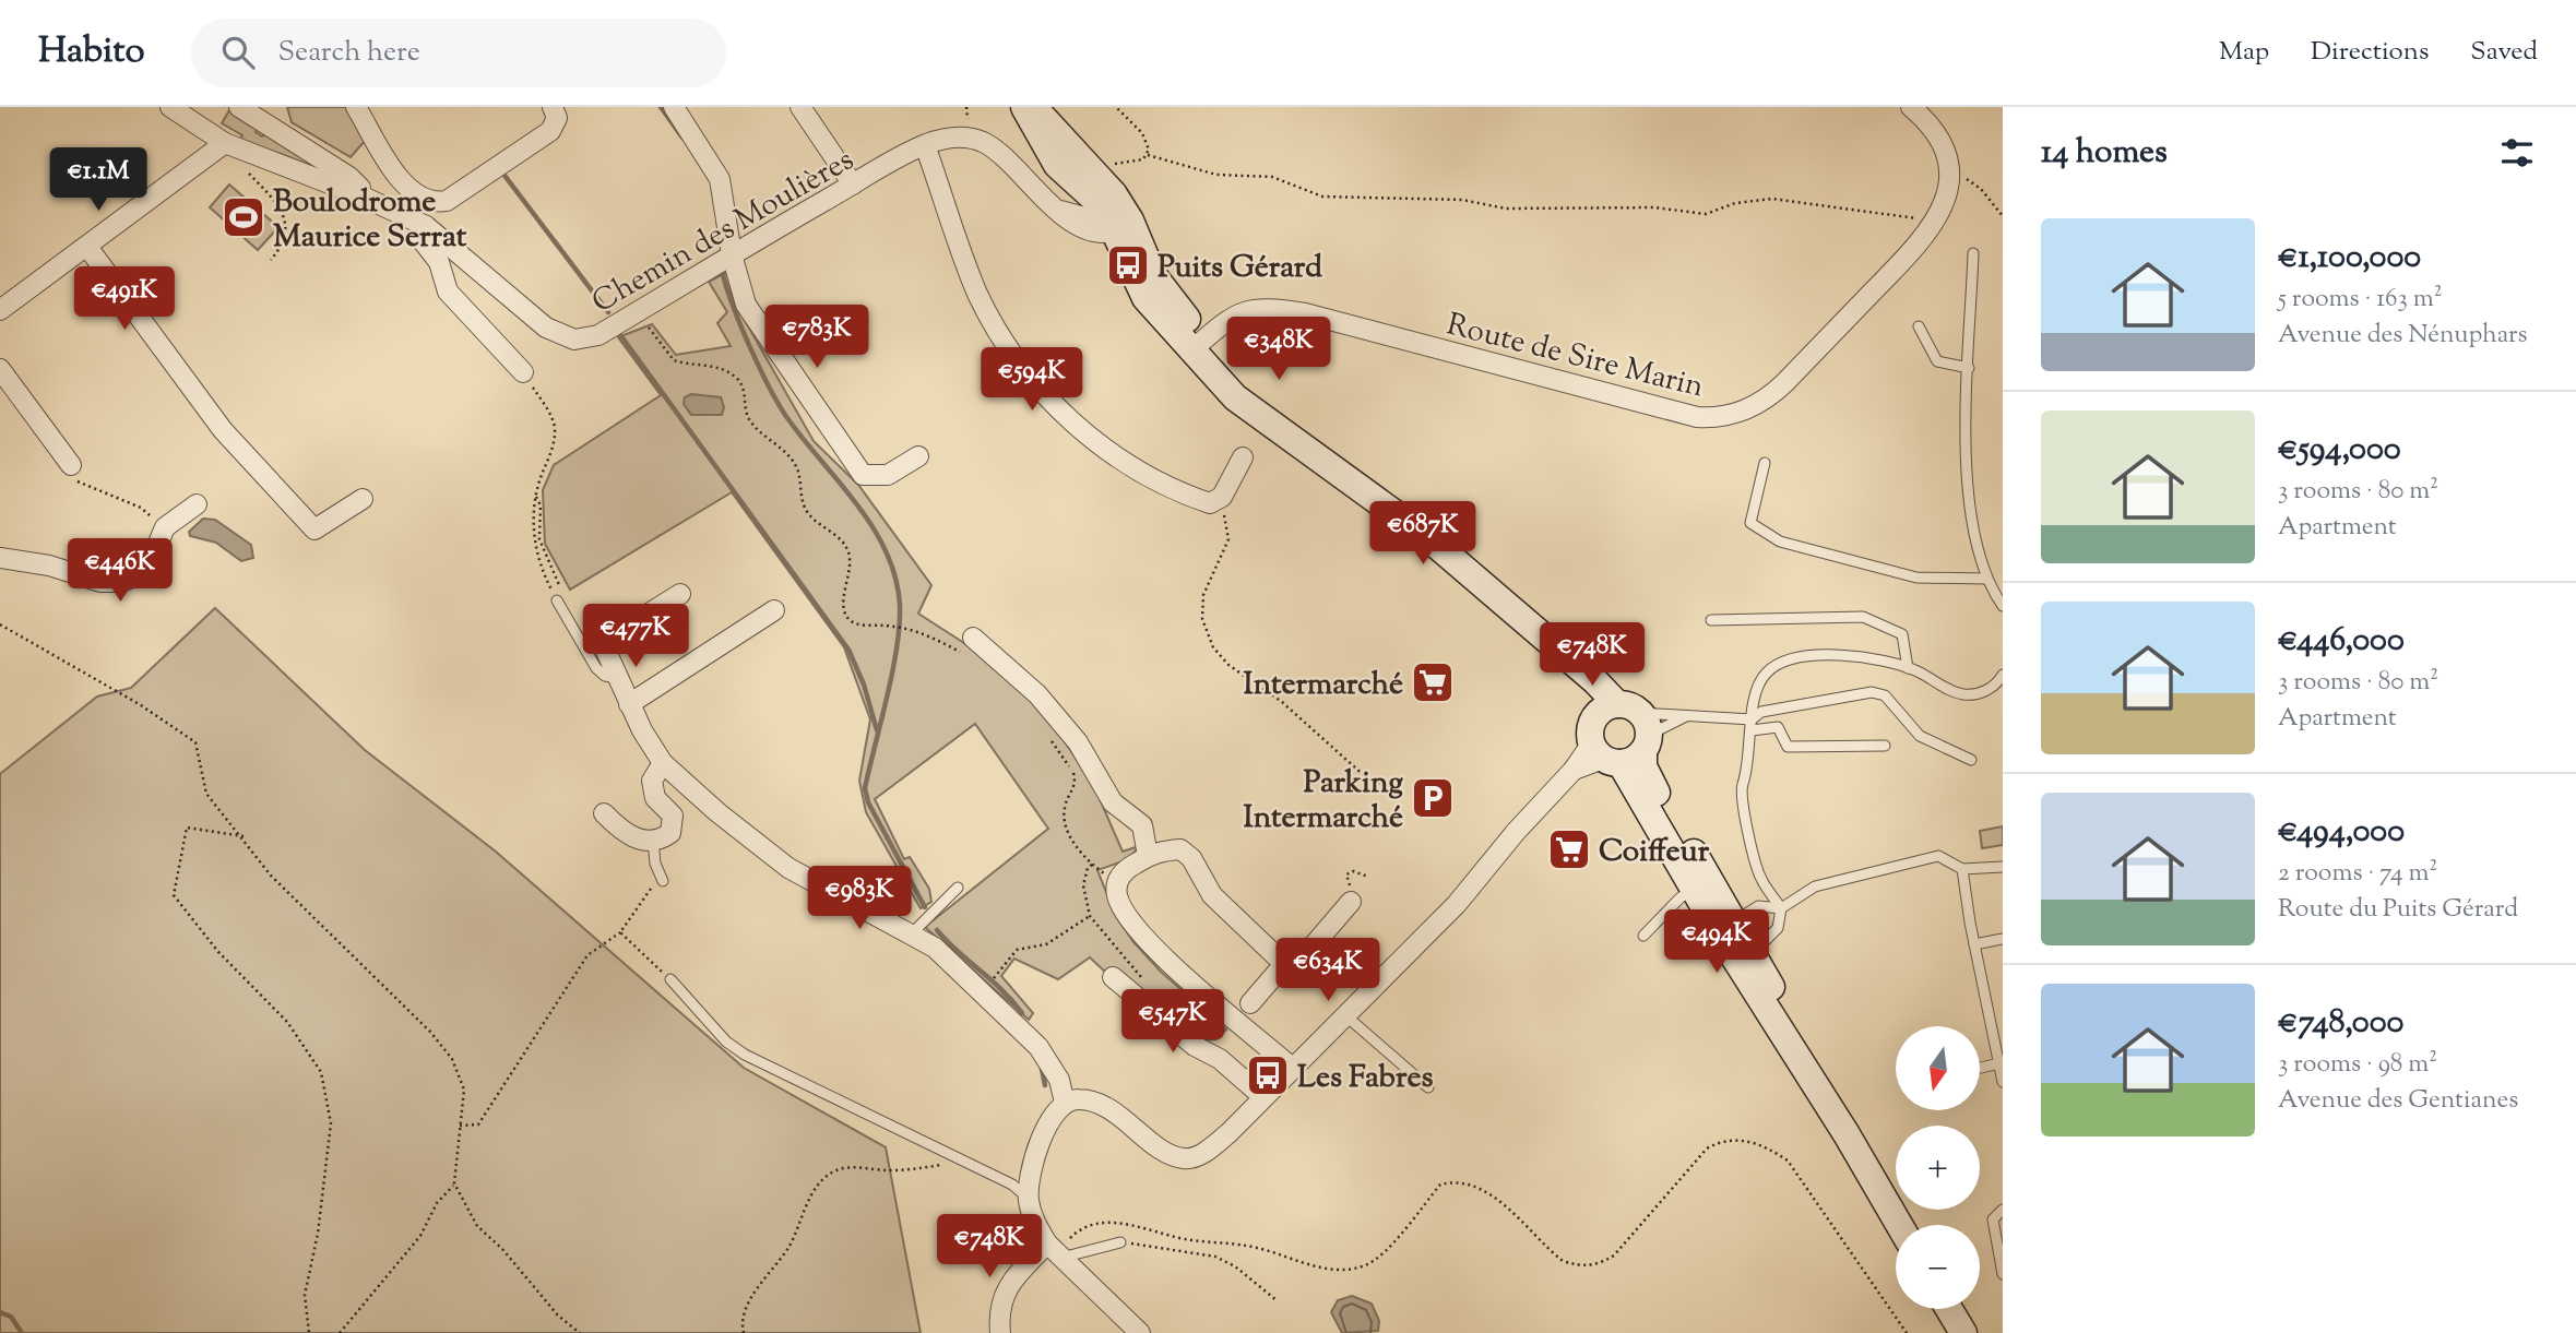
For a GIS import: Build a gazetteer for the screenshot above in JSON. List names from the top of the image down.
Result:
{
  "streets": {
    "street": ["Chemin des Moulières", "Route de Sire Marin"]
  },
  "places": {
    "sports": ["Boulodrome Maurice Serrat"],
    "bus stop": ["Puits Gérard", "Les Fabres"],
    "supermarket": ["Intermarché", "Coiffeur"],
    "parking": ["Parking Intermarché"]
  },
  "north": "bottom",
  "page": {
    "header": "Habito",
    "search": "Search here",
    "nav": ["Map", "Directions", "Saved"],
    "heading": "14 homes",
    "price": [
      "€1.1M",
      "€491K",
      "€783K",
      "€348K",
      "€594K",
      "€687K",
      "€446K",
      "€477K",
      "€748K",
      "€983K",
      "€494K",
      "€634K",
      "€547K",
      "€748K"
    ],
    "list": [
      {
        "name": "€1,100,000",
        "note": "5 rooms · 163 m² · Avenue des Nénuphars"
      },
      {
        "name": "€594,000",
        "note": "3 rooms · 80 m² · Apartment"
      },
      {
        "name": "€446,000",
        "note": "3 rooms · 80 m² · Apartment"
      },
      {
        "name": "€494,000",
        "note": "2 rooms · 74 m² · Route du Puits Gérard"
      },
      {
        "name": "€748,000",
        "note": "3 rooms · 98 m² · Avenue des Gentianes"
      }
    ],
    "map_buttons": ["+", "−"]
  }
}
